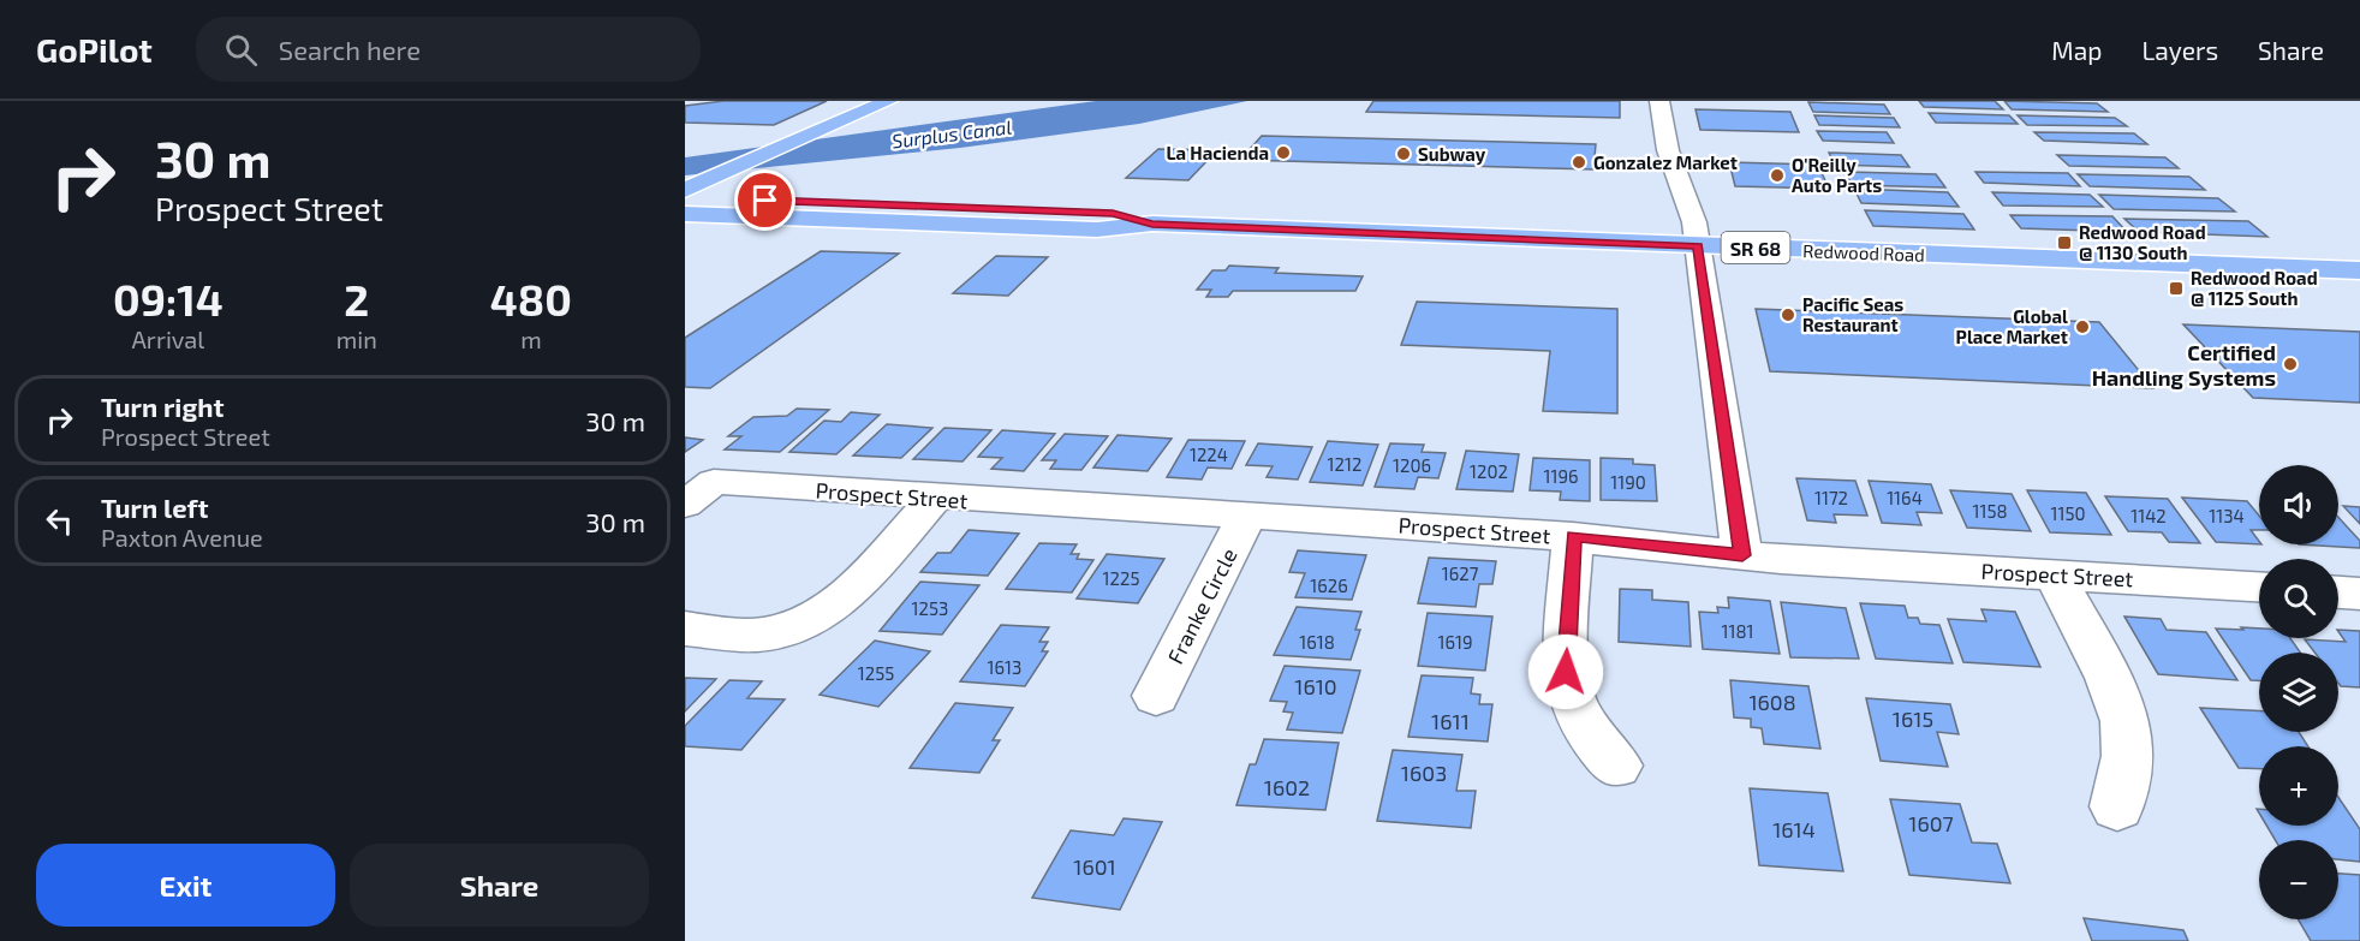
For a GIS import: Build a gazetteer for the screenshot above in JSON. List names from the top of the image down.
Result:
{
  "streets": {
    "main road": ["SR 68", "Redwood Road"],
    "street": ["Prospect Street", "Franke Circle"]
  },
  "crossings": [
    ["Prospect Street", "Franke Circle"]
  ],
  "water": ["Surplus Canal"],
  "places": {
    "other": [
      "La Hacienda",
      "Subway",
      "Gonzalez Market",
      "O'Reilly Auto Parts",
      "Pacific Seas Restaurant",
      "Global Place Market",
      "Certified Handling Systems"
    ],
    "transit": ["Redwood Road @ 1130 South", "Redwood Road @ 1125 South"]
  },
  "house_numbers": [
    "1224",
    "1212",
    "1206",
    "1202",
    "1196",
    "1190",
    "1172",
    "1164",
    "1158",
    "1150",
    "1142",
    "1134",
    "1627",
    "1225",
    "1626",
    "1253",
    "1181",
    "1618",
    "1619",
    "1613",
    "1255",
    "1610",
    "1608",
    "1615",
    "1611",
    "1603",
    "1602",
    "1607",
    "1614",
    "1601"
  ],
  "page": {
    "header": "GoPilot",
    "search": "Search here",
    "nav": ["Map", "Layers", "Share"],
    "turn": ["30 m", "Prospect Street"],
    "eta": [
      "09:14",
      "Arrival",
      "2",
      "min",
      "480",
      "m"
    ],
    "list": [
      {
        "name": "Turn right",
        "note": "Prospect Street",
        "value": "30 m"
      },
      {
        "name": "Turn left",
        "note": "Paxton Avenue",
        "value": "30 m"
      }
    ],
    "map_buttons": ["+", "−"],
    "buttons": ["Exit", "Share"]
  }
}
